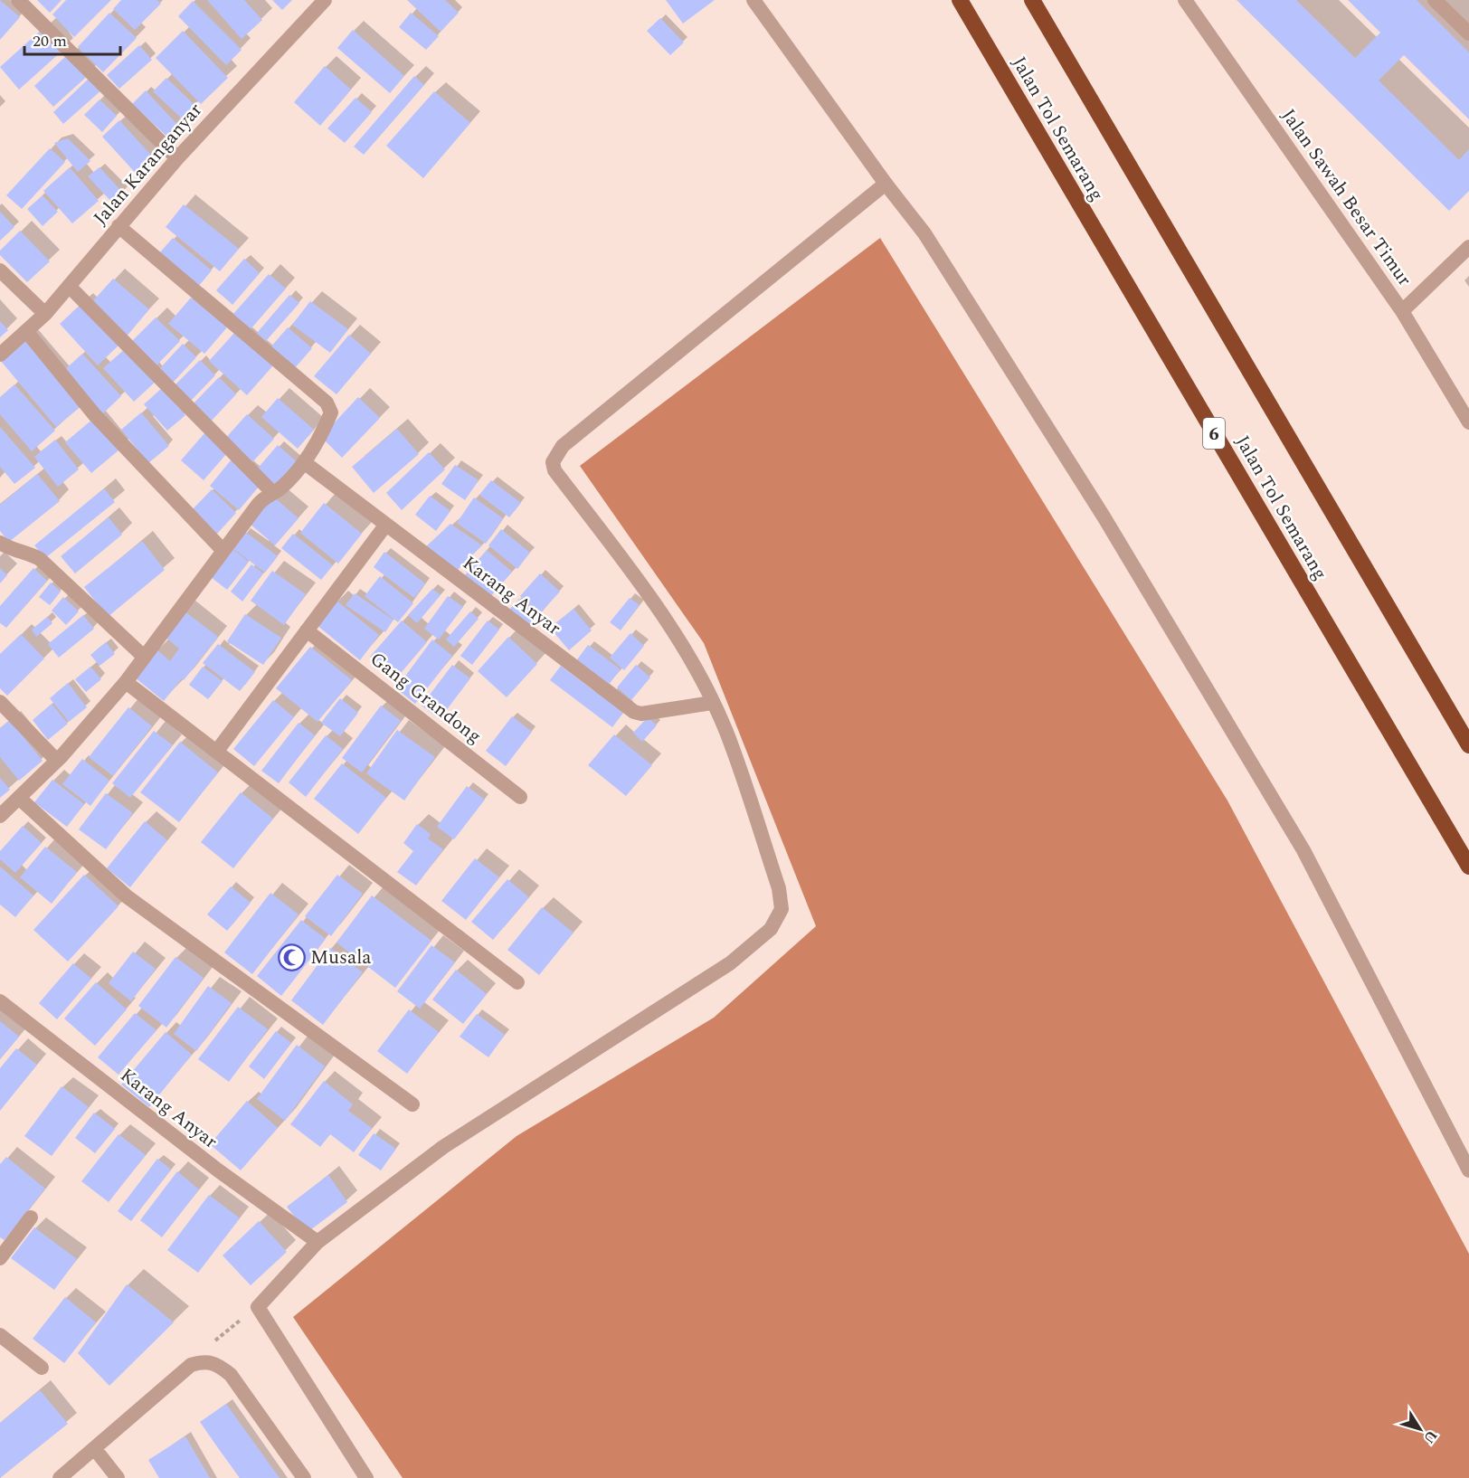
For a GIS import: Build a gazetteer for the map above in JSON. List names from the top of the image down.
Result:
{
  "streets": {
    "highway": ["Jalan Tol Semarang", "6"],
    "street": [
      "Jalan Karanganyar",
      "Jalan Sawah Besar Timur",
      "Karang Anyar",
      "Gang Grandong"
    ]
  },
  "places": {
    "mosque": ["Musala"]
  },
  "scale_bar": "20 m",
  "north": "bottom right"
}
